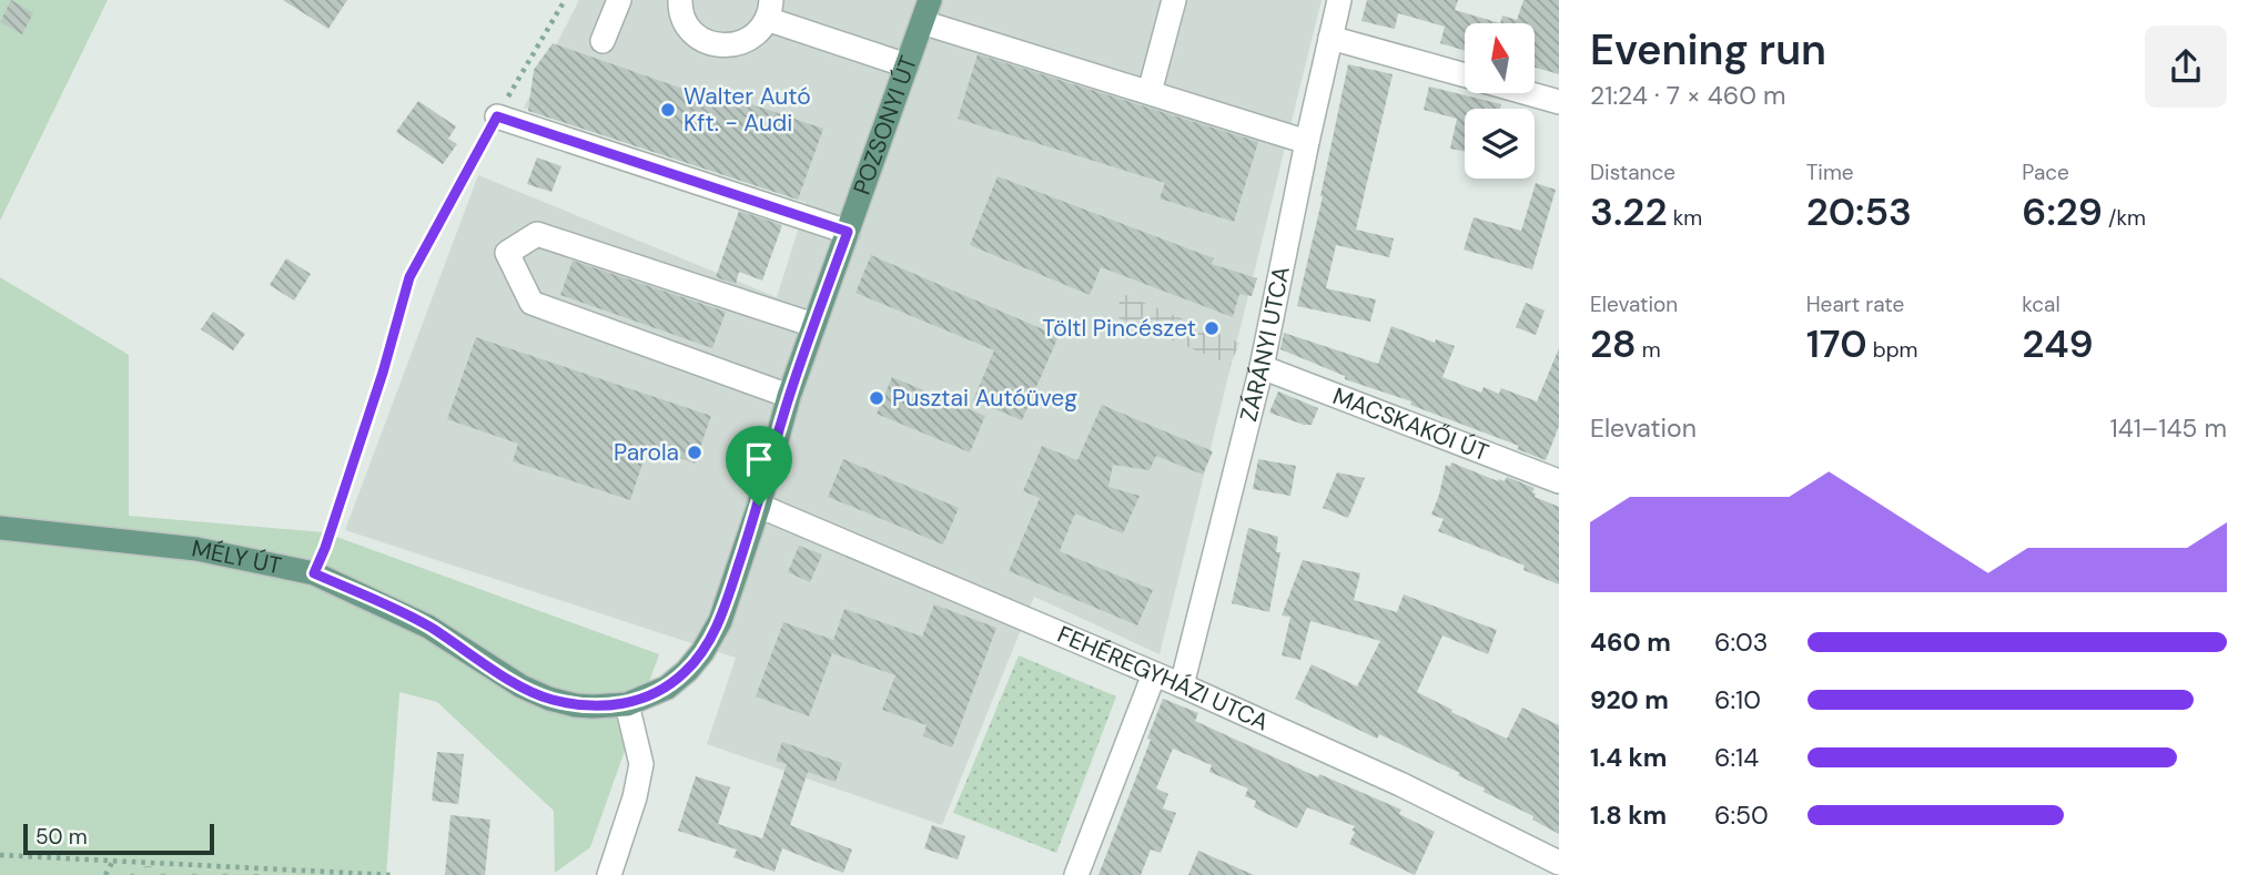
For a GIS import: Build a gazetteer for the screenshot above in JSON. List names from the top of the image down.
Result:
{
  "streets": {
    "main road": ["POZSONYI ÚT", "MÉLY ÚT"],
    "street": ["ZÁRÁNYI UTCA", "MACSKAKŐI ÚT", "FEHÉREGYHÁZI UTCA"]
  },
  "crossings": [
    ["POZSONYI ÚT", "MÉLY ÚT"],
    ["POZSONYI ÚT", "FEHÉREGYHÁZI UTCA"],
    ["ZÁRÁNYI UTCA", "MACSKAKŐI ÚT"],
    ["ZÁRÁNYI UTCA", "FEHÉREGYHÁZI UTCA"]
  ],
  "places": [
    "Walter Autó Kft. - Audi",
    "Töltl Pincészet",
    "Pusztai Autóüveg",
    "Parola"
  ],
  "scale_bar": "50 m",
  "north": "top",
  "page": {
    "heading": ["Evening run", "21:24 · 7 × 460 m"],
    "stats": [
      ["Distance", "3.22 km"],
      ["Time", "20:53"],
      ["Pace", "6:29 /km"],
      ["Elevation", "28 m"],
      ["Heart rate", "170 bpm"],
      ["kcal", "249"]
    ],
    "chart": ["Elevation", "141–145 m"],
    "list": [
      {
        "name": "460 m",
        "note": "6:03"
      },
      {
        "name": "920 m",
        "note": "6:10"
      },
      {
        "name": "1.4 km",
        "note": "6:14"
      },
      {
        "name": "1.8 km",
        "note": "6:50"
      }
    ],
    "scale": "50 m"
  }
}
